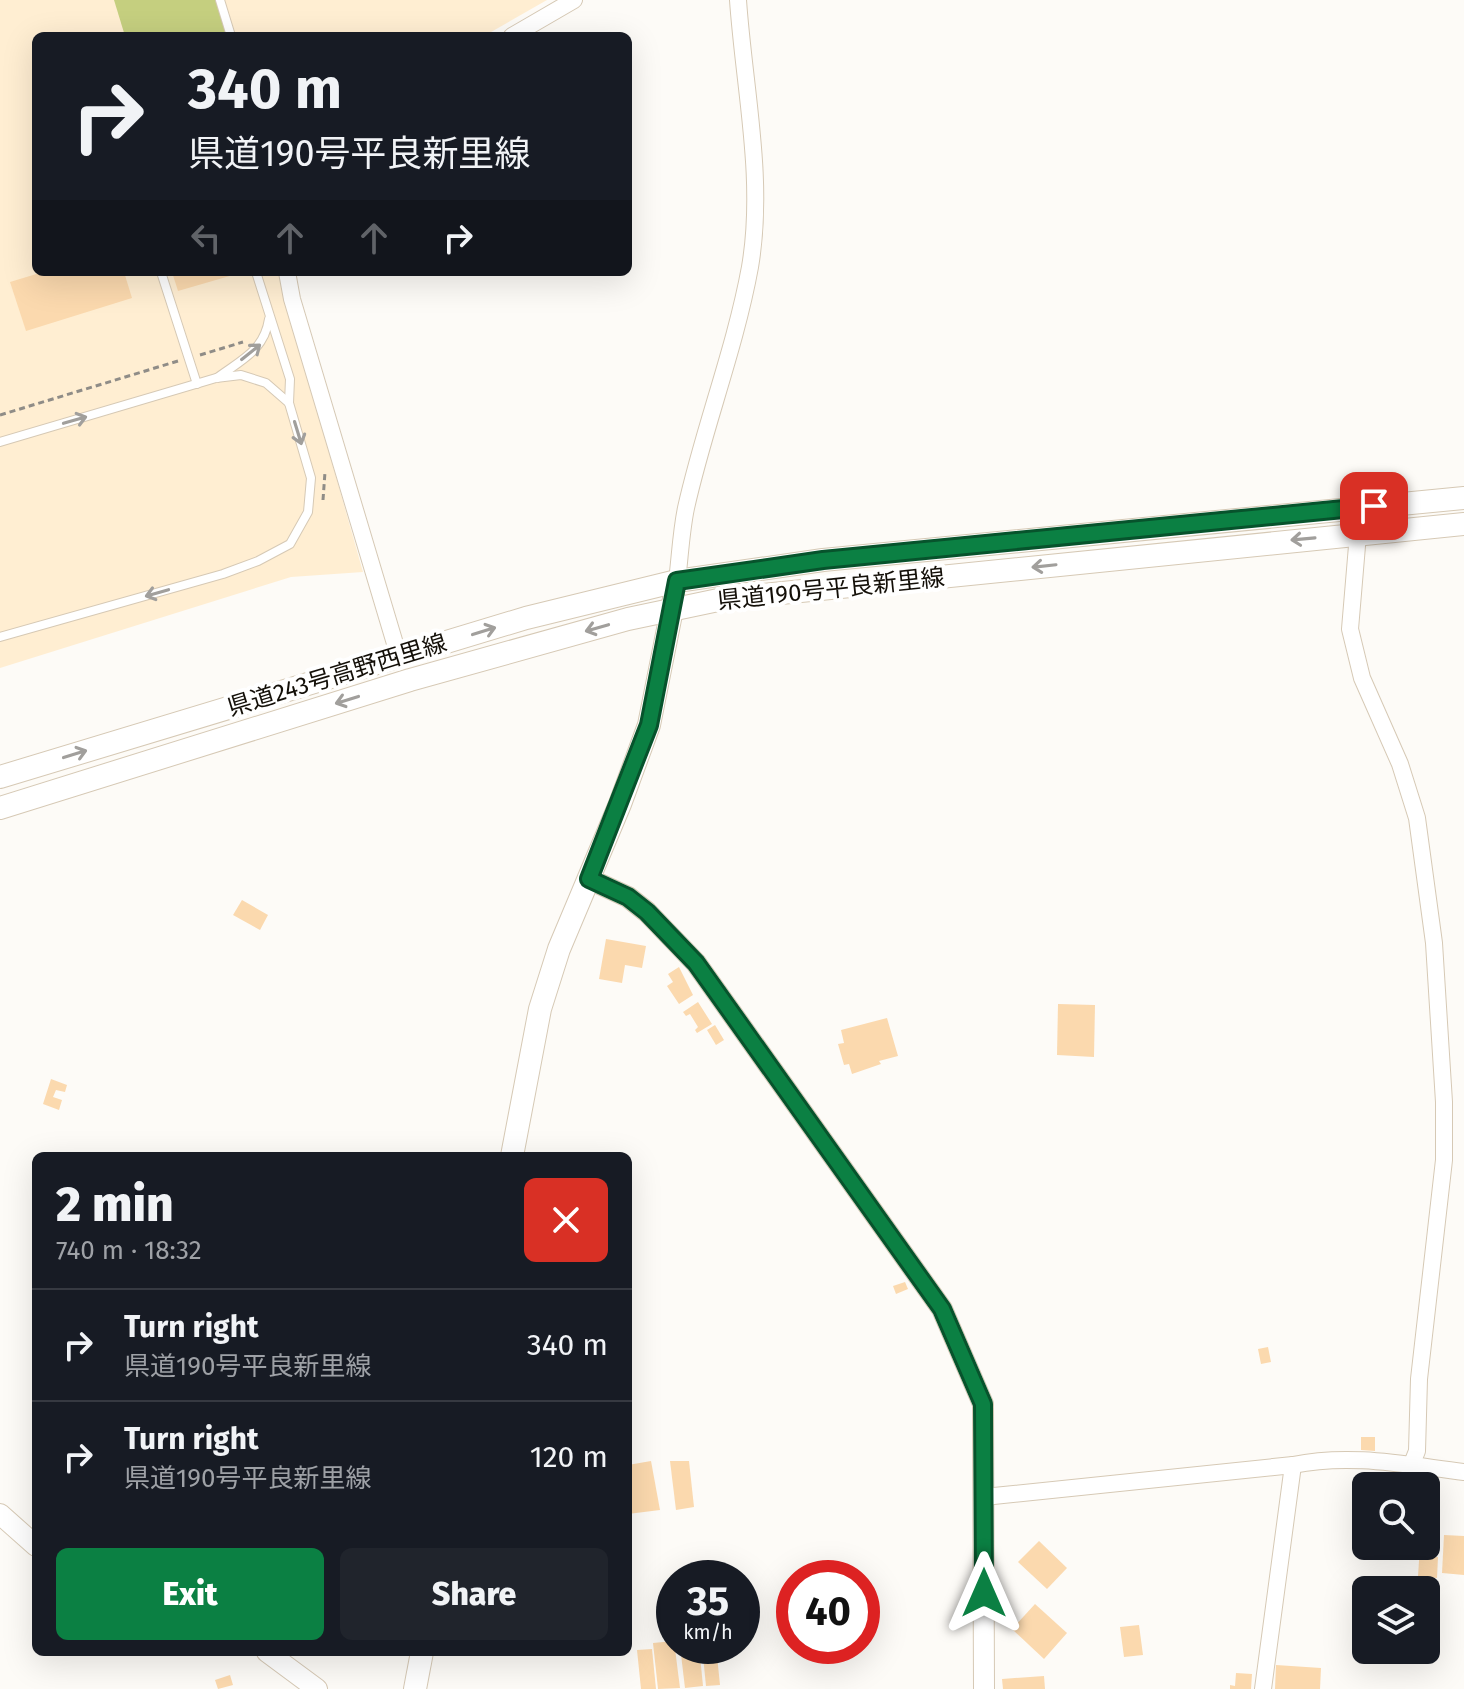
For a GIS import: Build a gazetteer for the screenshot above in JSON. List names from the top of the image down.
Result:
{
  "streets": {
    "main road": ["県道190号平良新里線", "県道243号高野西里線"]
  },
  "crossings": [
    ["県道190号平良新里線", "県道243号高野西里線"]
  ],
  "page": {
    "turn": ["340 m", "県道190号平良新里線"],
    "heading": ["2 min", "740 m · 18:32"],
    "list": [
      {
        "name": "Turn right",
        "note": "県道190号平良新里線",
        "value": "340 m"
      },
      {
        "name": "Turn right",
        "note": "県道190号平良新里線",
        "value": "120 m"
      }
    ],
    "buttons": ["Exit", "Share"],
    "speed": "35 km/h",
    "limit": "40"
  }
}
